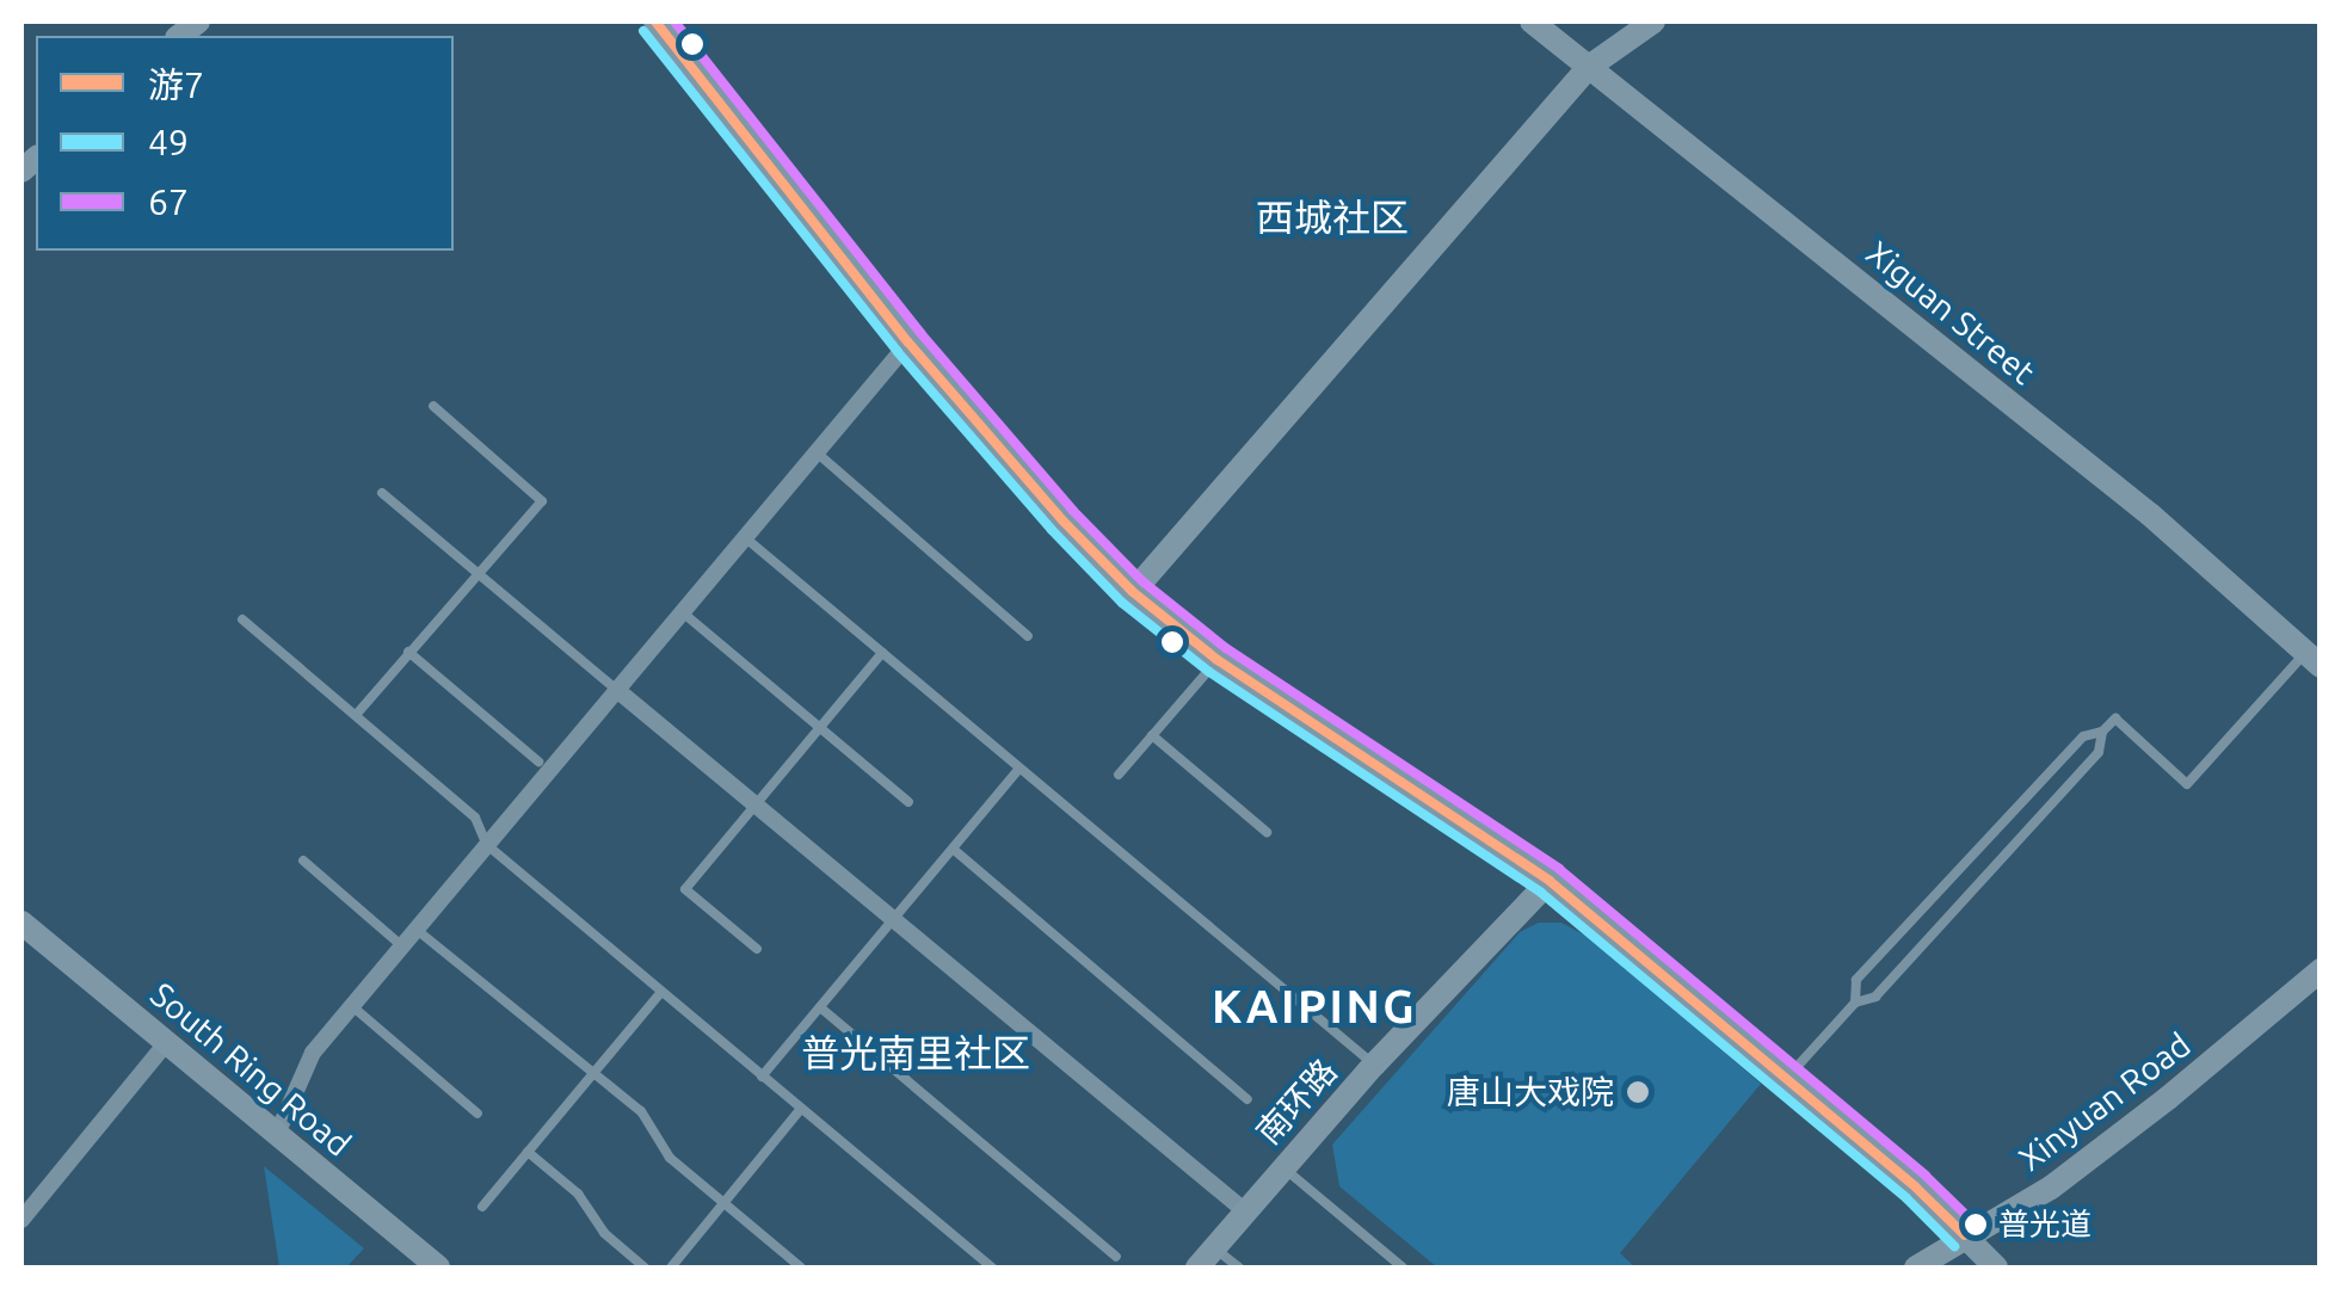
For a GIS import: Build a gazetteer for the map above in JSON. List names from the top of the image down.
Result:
{
  "streets": {
    "street": [
      "Xiguan Street",
      "South Ring Road",
      "南环路",
      "Xinyuan Road"
    ]
  },
  "districts": ["西城社区", "KAIPING", "普光南里社区"],
  "places": ["唐山大戏院", "普光道"],
  "lines": ["transit line 游7", "transit line 67", "transit line 49"],
  "legend": ["游7", "49", "67"]
}
